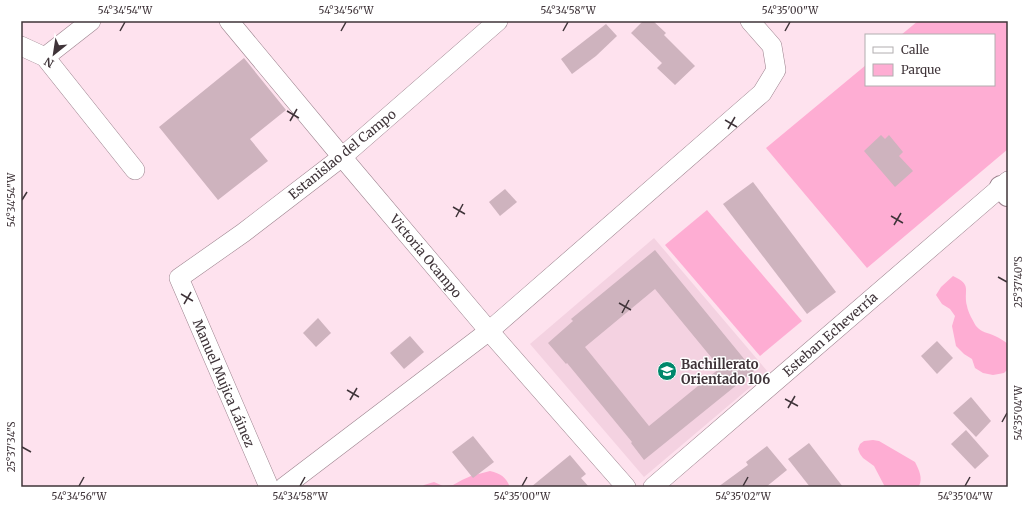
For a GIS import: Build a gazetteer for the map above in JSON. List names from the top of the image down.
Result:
{
  "streets": {
    "street": [
      "Estanislao del Campo",
      "Victoria Ocampo",
      "Esteban Echeverría",
      "Manuel Mujica Láinez"
    ]
  },
  "crossings": [
    ["Estanislao del Campo", "Victoria Ocampo"],
    ["Estanislao del Campo", "Manuel Mujica Láinez"]
  ],
  "places": {
    "school or university": ["Bachillerato Orientado 106"]
  },
  "legend": ["Calle", "Parque"],
  "north": "bottom left",
  "coordinates": [
    "54°34'54\"W",
    "54°34'56\"W",
    "54°34'58\"W",
    "54°35'00\"W",
    "25°37'40\"S",
    "54°35'04\"W",
    "25°37'34\"S",
    "54°35'02\"W"
  ]
}
